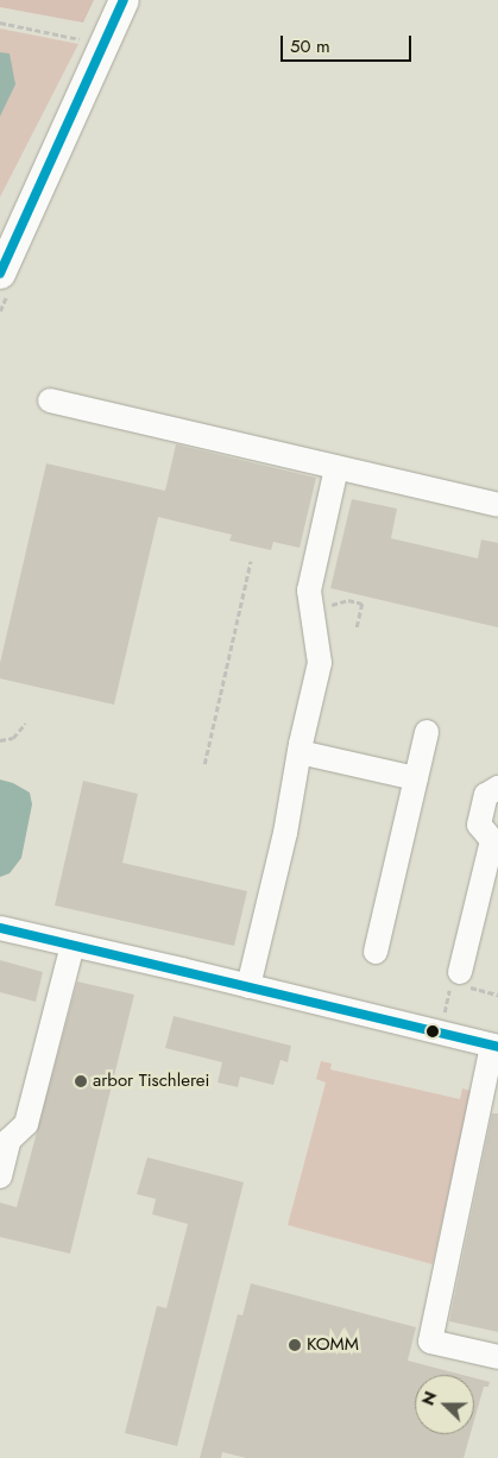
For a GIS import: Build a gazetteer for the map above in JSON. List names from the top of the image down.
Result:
{
  "places": ["arbor Tischlerei", "KOMM"],
  "scale_bar": "50 m",
  "north": "left"
}
